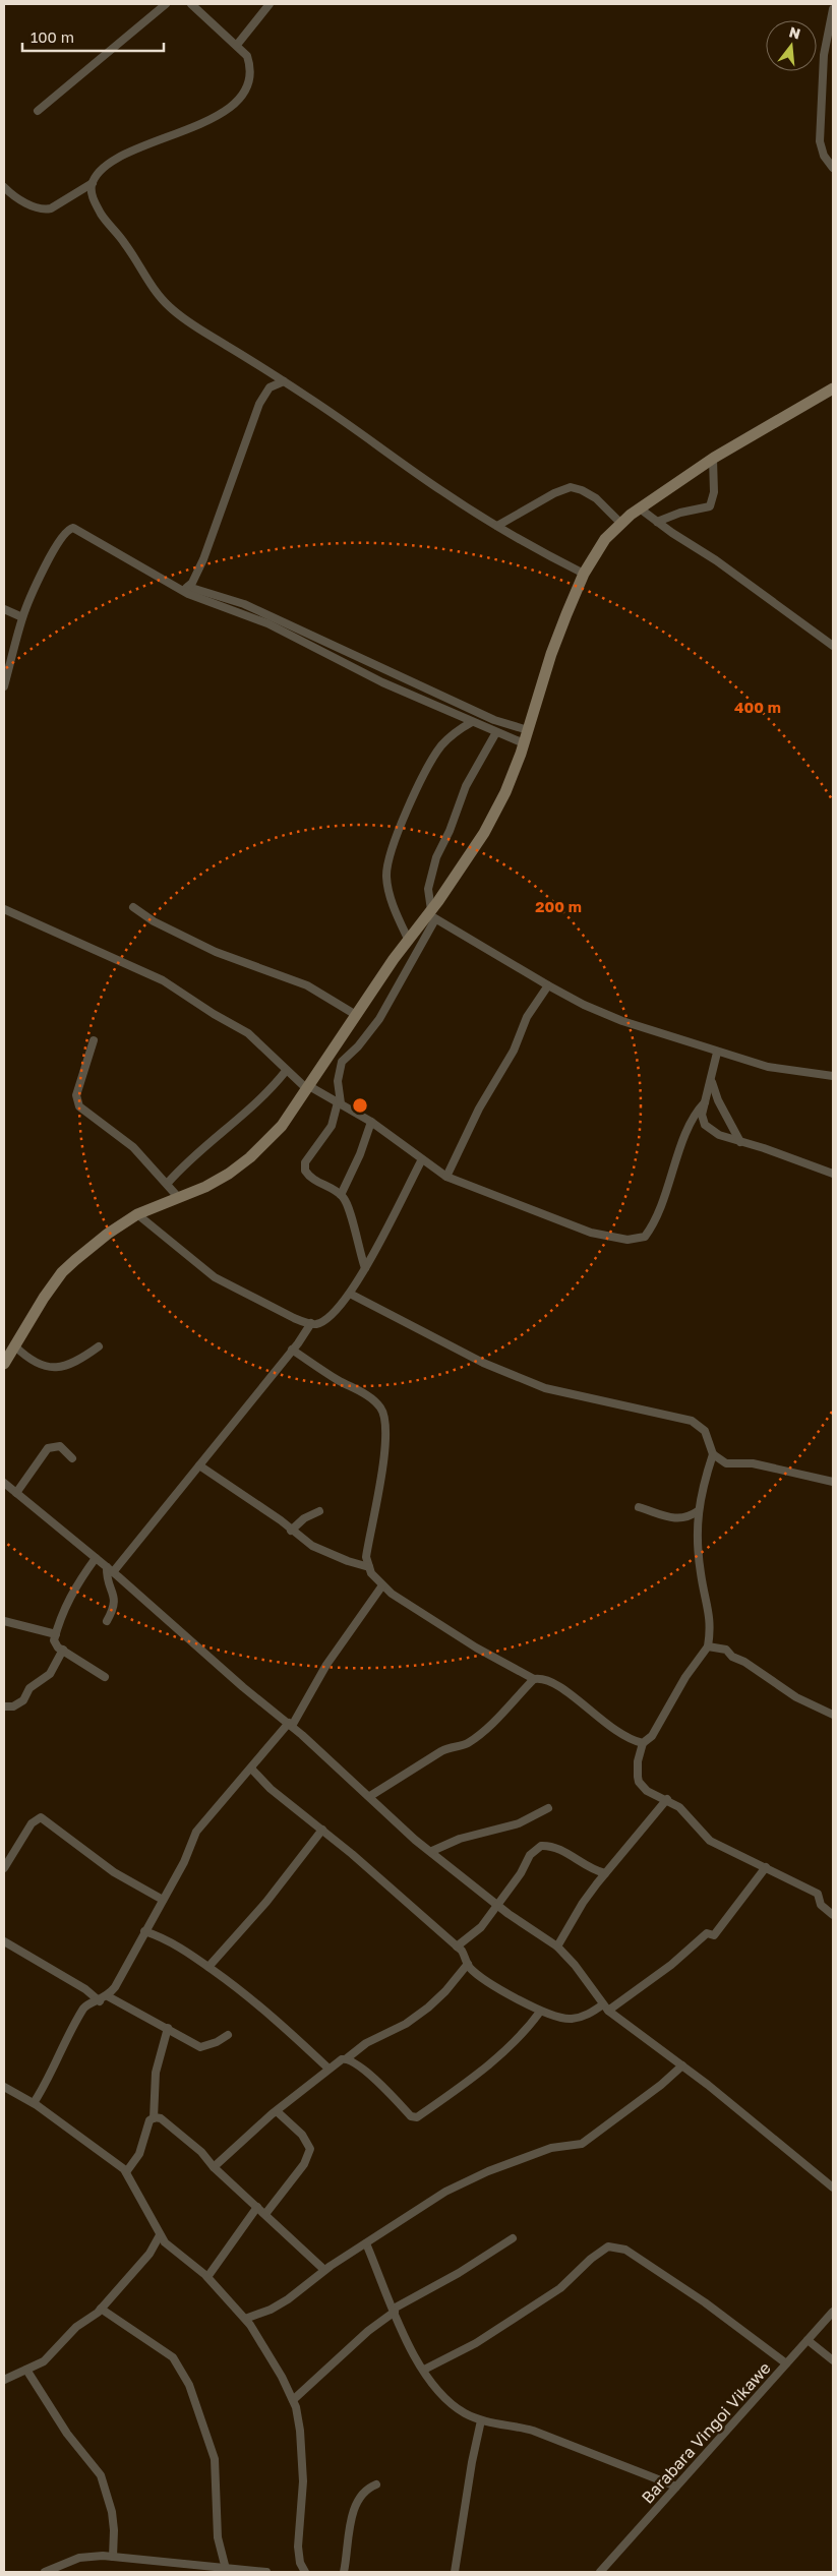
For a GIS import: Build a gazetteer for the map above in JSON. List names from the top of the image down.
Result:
{
  "streets": {
    "street": ["Barabara Vingoi Vikawe"]
  },
  "scale_bar": "100 m",
  "north": "top",
  "rings": ["400 m", "200 m"]
}
